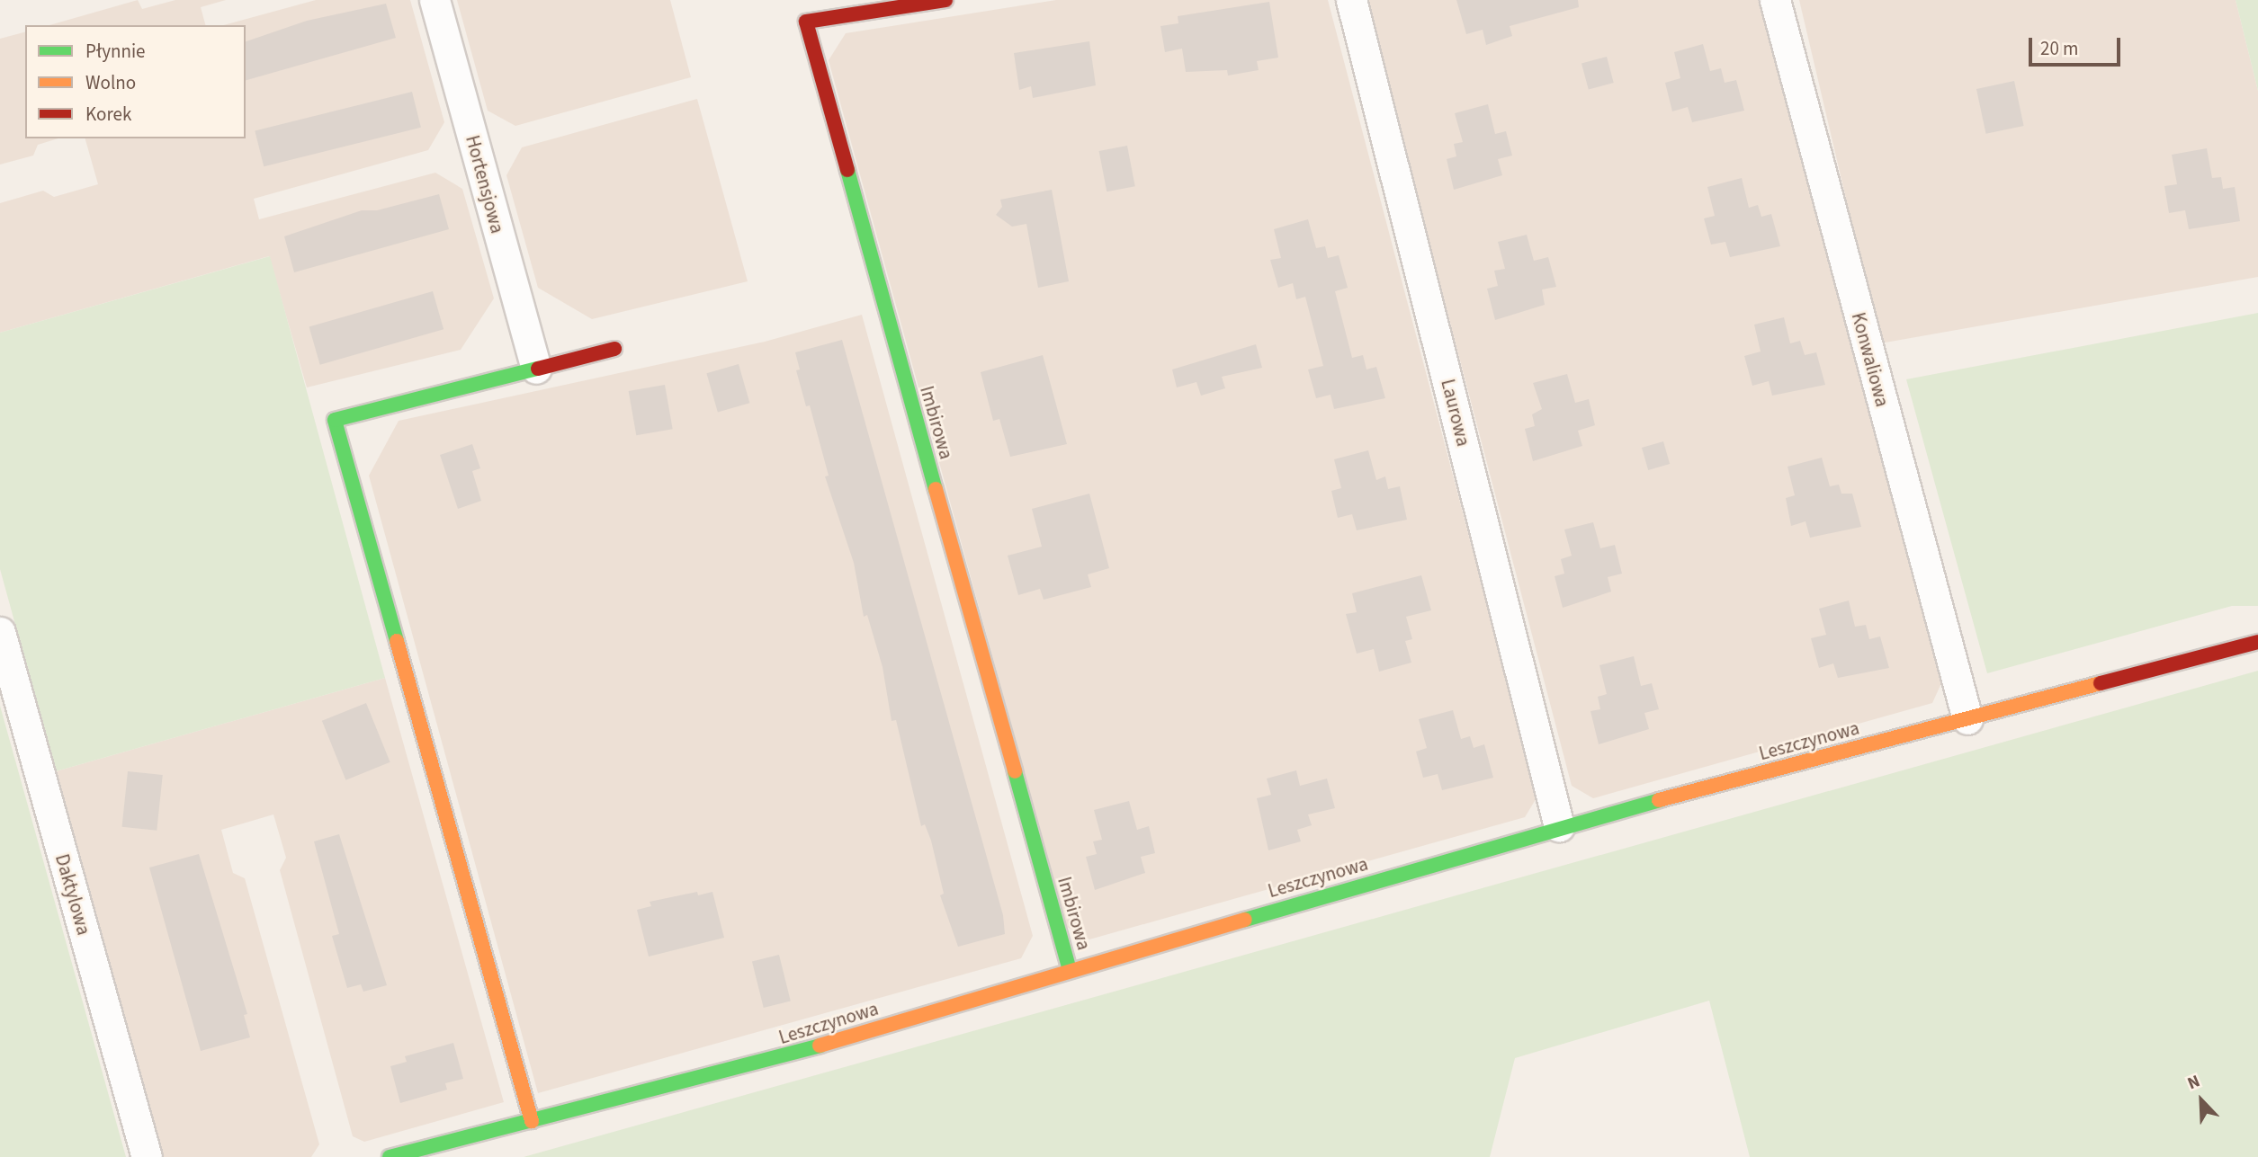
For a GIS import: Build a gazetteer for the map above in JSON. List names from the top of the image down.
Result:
{
  "streets": {
    "street": [
      "Hortensjowa",
      "Konwaliowa",
      "Laurowa",
      "Imbirowa",
      "Leszczynowa",
      "Daktylowa"
    ]
  },
  "crossings": [
    ["Konwaliowa", "Leszczynowa"],
    ["Laurowa", "Leszczynowa"],
    ["Imbirowa", "Leszczynowa"]
  ],
  "legend": ["Płynnie", "Wolno", "Korek"],
  "scale_bar": "20 m",
  "north": "top left"
}
